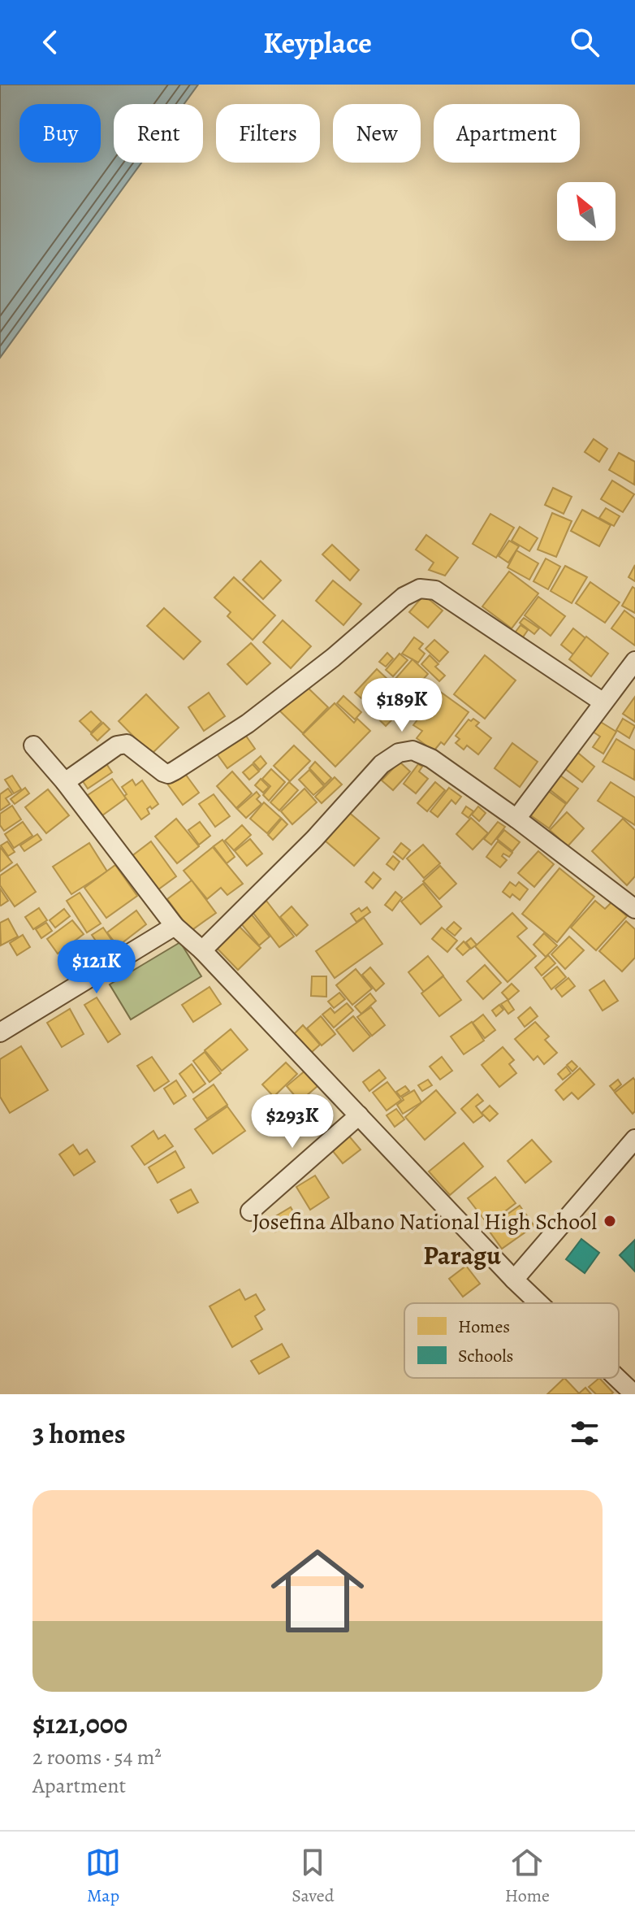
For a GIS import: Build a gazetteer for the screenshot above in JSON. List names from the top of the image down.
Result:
{
  "districts": ["Paragu"],
  "places": ["Josefina Albano National High School"],
  "legend": ["Homes", "Schools"],
  "north": "top left",
  "page": {
    "header": "Keyplace",
    "chip": [
      "Buy",
      "Rent",
      "Filters",
      "New",
      "Apartment"
    ],
    "price": ["$189K", "$121K", "$293K"],
    "heading": "3 homes",
    "list": [
      {
        "name": "$121,000",
        "note": "2 rooms · 54 m² · Apartment"
      }
    ],
    "tabs": ["Map", "Saved", "Home"]
  }
}
